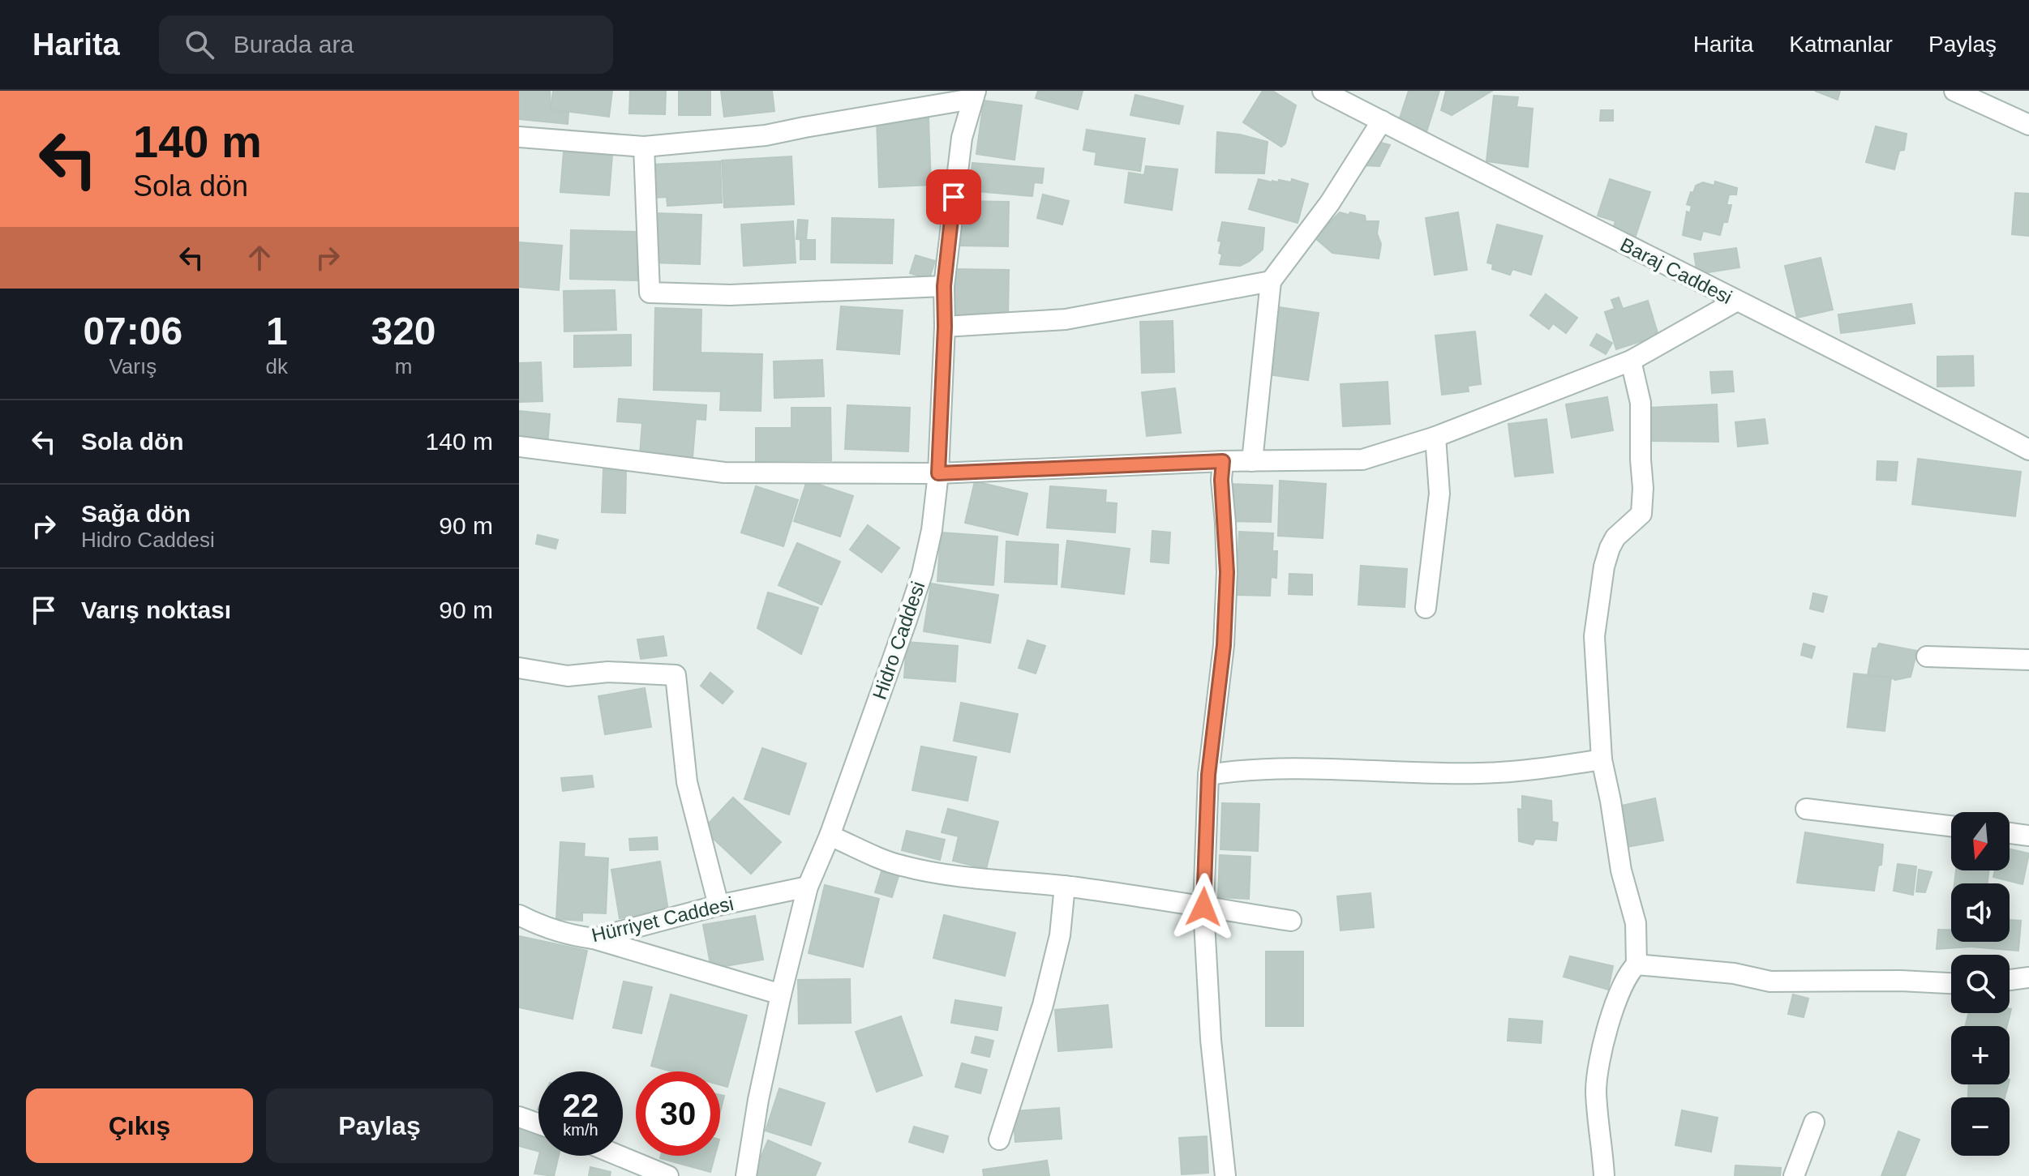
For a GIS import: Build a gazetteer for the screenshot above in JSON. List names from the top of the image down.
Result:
{
  "streets": {
    "street": ["Baraj Caddesi", "Hidro Caddesi", "Hürriyet Caddesi"]
  },
  "crossings": [
    ["Hidro Caddesi", "Hürriyet Caddesi"]
  ],
  "north": "bottom",
  "page": {
    "header": "Harita",
    "search": "Burada ara",
    "nav": ["Harita", "Katmanlar", "Paylaş"],
    "turn": ["140 m", "Sola dön"],
    "eta": [
      "07:06",
      "Varış",
      "1",
      "dk",
      "320",
      "m"
    ],
    "list": [
      {
        "name": "Sola dön",
        "value": "140 m"
      },
      {
        "name": "Sağa dön",
        "note": "Hidro Caddesi",
        "value": "90 m"
      },
      {
        "name": "Varış noktası",
        "value": "90 m"
      }
    ],
    "map_buttons": ["+", "−"],
    "speed": "22 km/h",
    "limit": "30",
    "buttons": ["Çıkış", "Paylaş"]
  }
}
